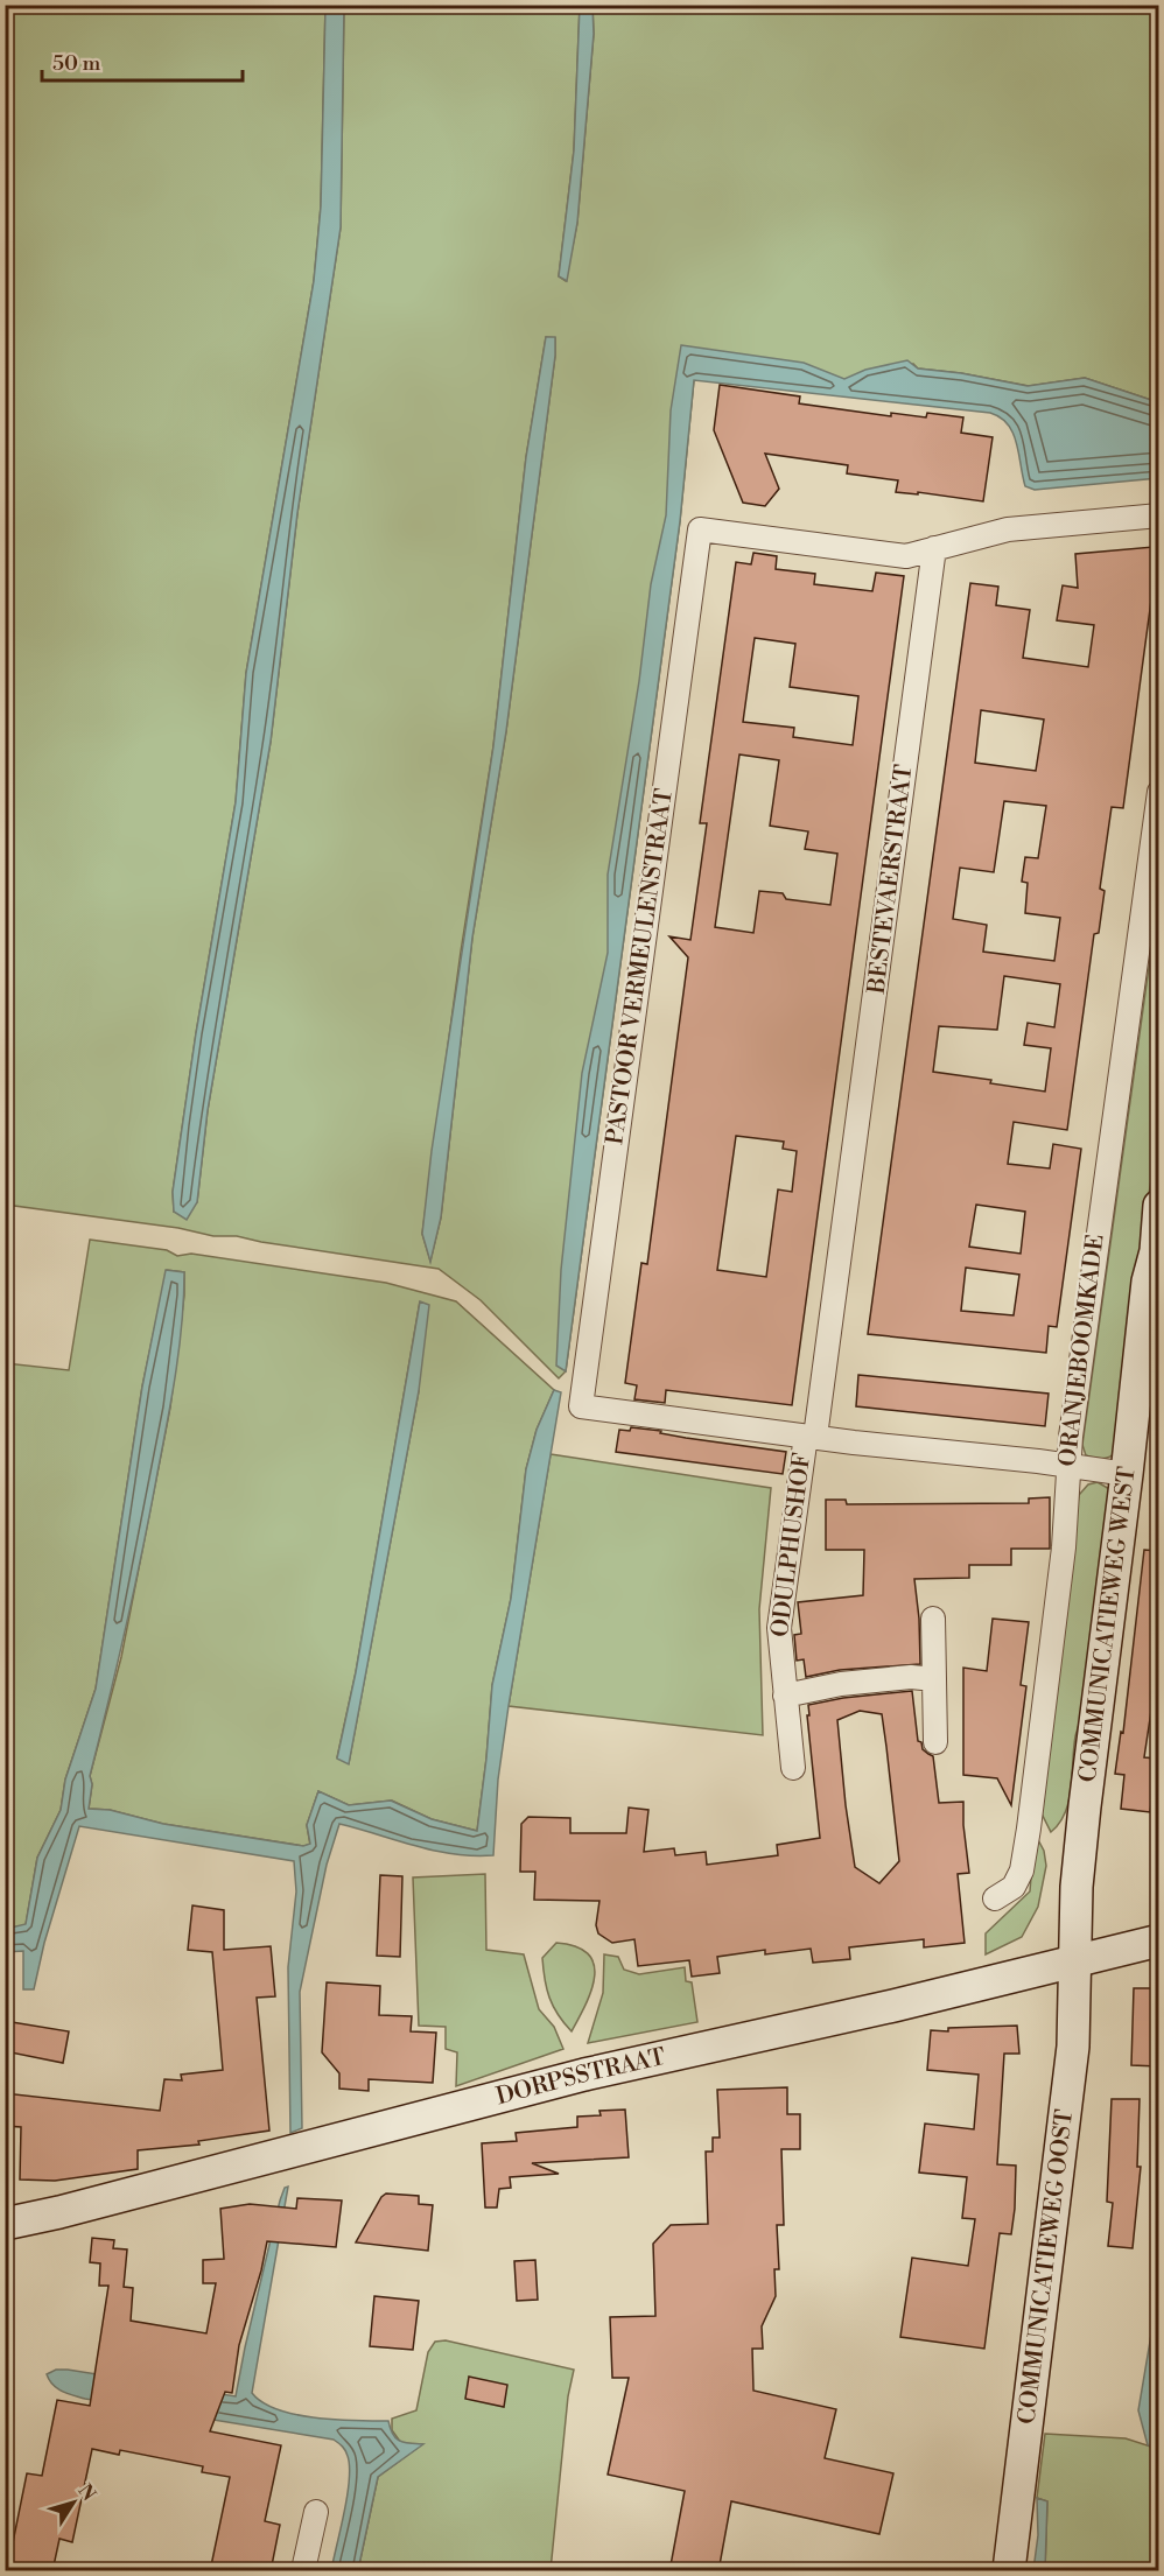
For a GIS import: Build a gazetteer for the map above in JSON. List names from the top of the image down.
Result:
{
  "streets": {
    "street": [
      "BESTEVAERSTRAAT",
      "PASTOOR VERMEULENSTRAAT",
      "ORANJEBOOMKADE",
      "ODULPHUSHOF",
      "COMMUNICATIEWEG WEST",
      "DORPSSTRAAT",
      "COMMUNICATIEWEG OOST"
    ]
  },
  "crossings": [
    ["BESTEVAERSTRAAT", "PASTOOR VERMEULENSTRAAT"],
    ["BESTEVAERSTRAAT", "ODULPHUSHOF"],
    ["PASTOOR VERMEULENSTRAAT", "ODULPHUSHOF"],
    ["COMMUNICATIEWEG WEST", "DORPSSTRAAT"],
    ["COMMUNICATIEWEG WEST", "COMMUNICATIEWEG OOST"],
    ["DORPSSTRAAT", "COMMUNICATIEWEG OOST"]
  ],
  "scale_bar": "50 m",
  "north": "top right"
}
